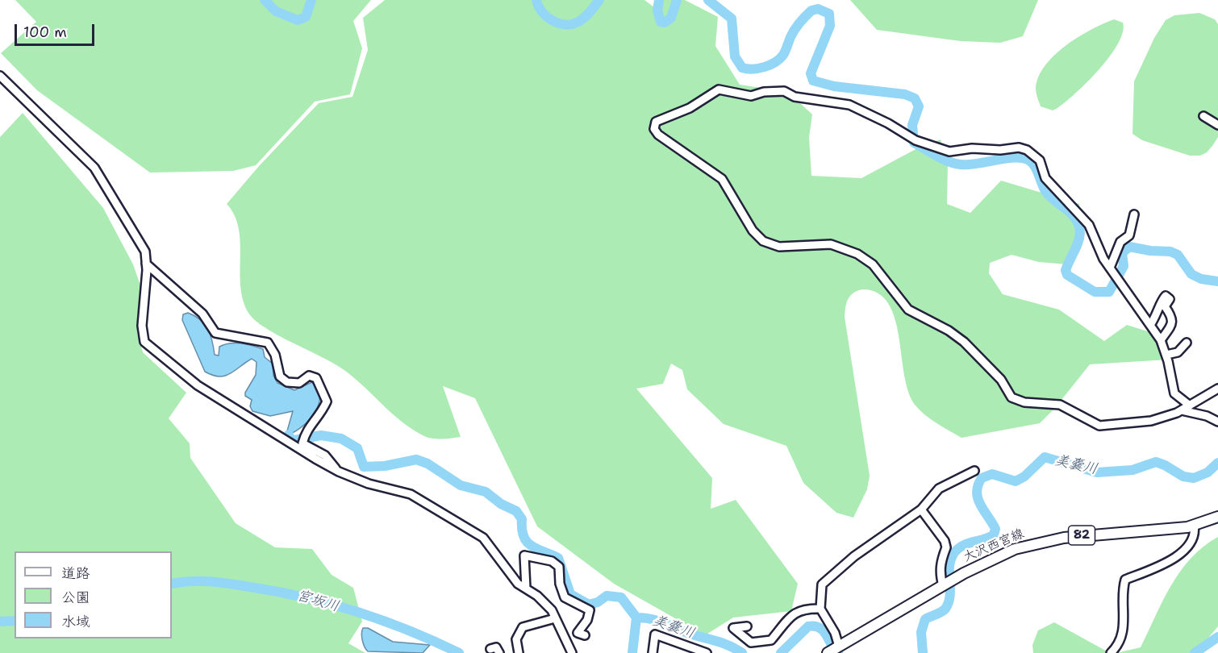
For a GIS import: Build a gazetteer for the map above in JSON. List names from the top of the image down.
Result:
{
  "streets": {
    "main road": ["82", "大沢西宮線"]
  },
  "water": ["美嚢川", "宮坂川"],
  "legend": ["道路", "公園", "水域"],
  "scale_bar": "100 m"
}
